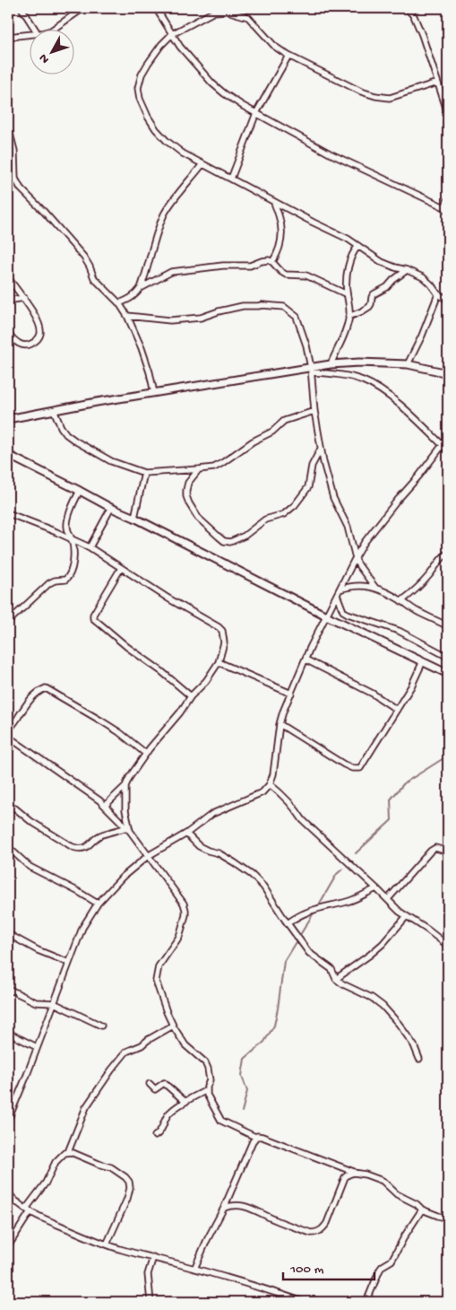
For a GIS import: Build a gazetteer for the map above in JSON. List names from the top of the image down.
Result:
{
  "scale_bar": "100 m",
  "north": "bottom left"
}
